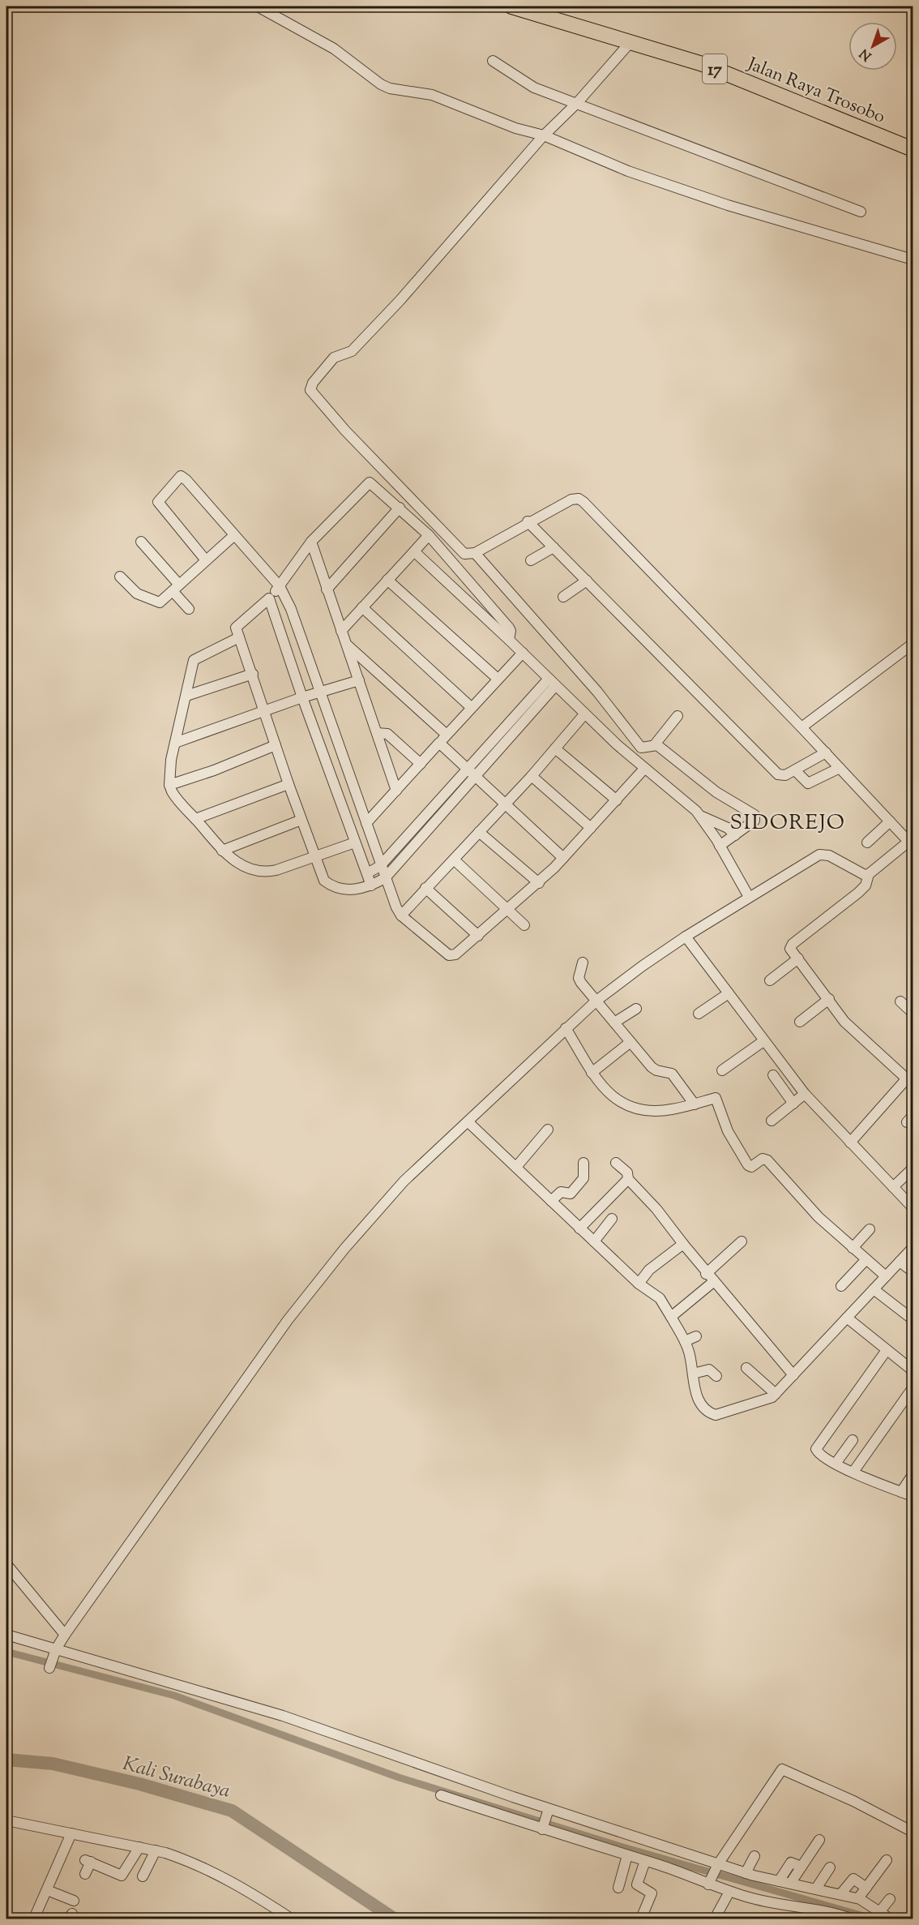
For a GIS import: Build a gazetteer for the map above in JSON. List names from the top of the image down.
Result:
{
  "streets": {
    "highway": ["17", "Jalan Raya Trosobo"]
  },
  "districts": ["SIDOREJO"],
  "water": ["Kali Surabaya"],
  "north": "bottom left"
}
